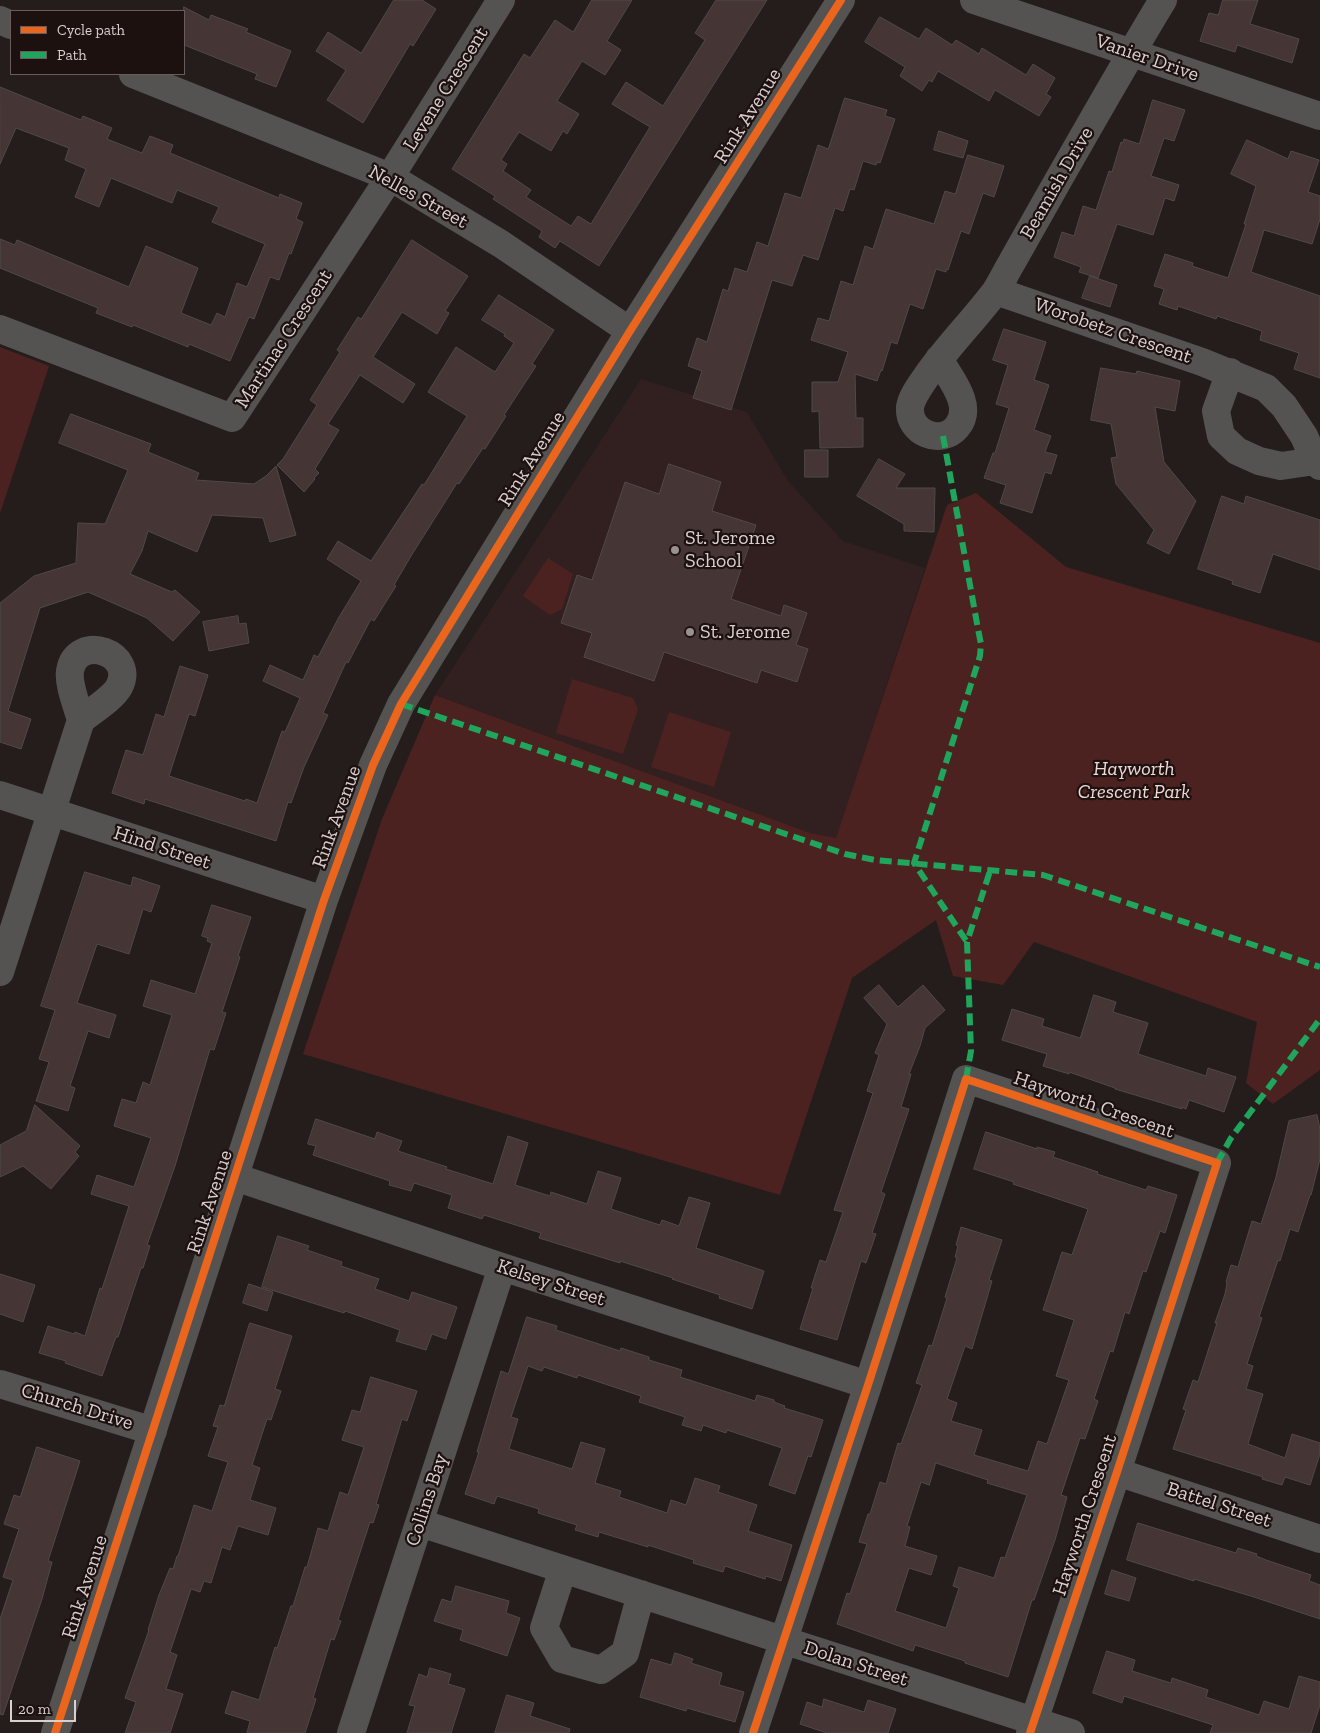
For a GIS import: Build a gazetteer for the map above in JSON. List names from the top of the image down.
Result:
{
  "streets": {
    "street": [
      "Vanier Drive",
      "Levene Crescent",
      "Rink Avenue",
      "Beamish Drive",
      "Nelles Street",
      "Worobetz Crescent",
      "Martinac Crescent",
      "Hind Street",
      "Hayworth Crescent",
      "Kelsey Street",
      "Church Drive",
      "Collins Bay",
      "Battel Street",
      "Dolan Street"
    ]
  },
  "crossings": [
    ["Vanier Drive", "Beamish Drive"],
    ["Levene Crescent", "Nelles Street"],
    ["Levene Crescent", "Martinac Crescent"],
    ["Rink Avenue", "Nelles Street"],
    ["Rink Avenue", "Hind Street"],
    ["Rink Avenue", "Kelsey Street"],
    ["Rink Avenue", "Church Drive"],
    ["Beamish Drive", "Worobetz Crescent"],
    ["Nelles Street", "Martinac Crescent"],
    ["Hayworth Crescent", "Kelsey Street"],
    ["Hayworth Crescent", "Battel Street"],
    ["Hayworth Crescent", "Dolan Street"],
    ["Kelsey Street", "Collins Bay"],
    ["Collins Bay", "Dolan Street"]
  ],
  "parks": ["Hayworth Crescent Park"],
  "places": ["St. Jerome School", "St. Jerome"],
  "legend": ["Cycle path", "Path"],
  "scale_bar": "20 m"
}
